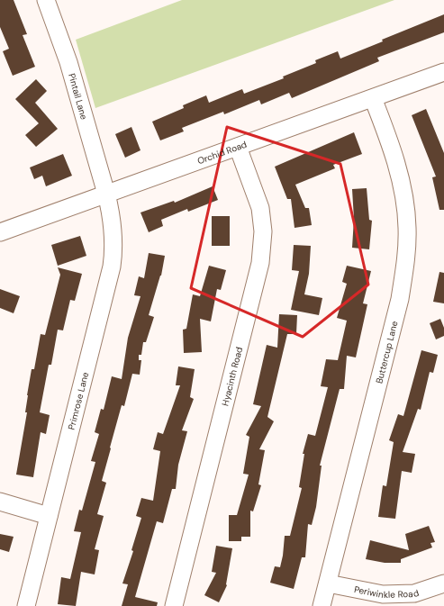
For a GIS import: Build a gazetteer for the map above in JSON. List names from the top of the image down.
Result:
{
  "streets": {
    "street": [
      "Pintail Lane",
      "Orchid Road",
      "Buttercup Lane",
      "Hyacinth Road",
      "Primrose Lane",
      "Periwinkle Road"
    ]
  },
  "crossings": [
    ["Pintail Lane", "Orchid Road"],
    ["Pintail Lane", "Primrose Lane"],
    ["Orchid Road", "Buttercup Lane"],
    ["Orchid Road", "Hyacinth Road"],
    ["Orchid Road", "Primrose Lane"],
    ["Buttercup Lane", "Periwinkle Road"]
  ]
}
